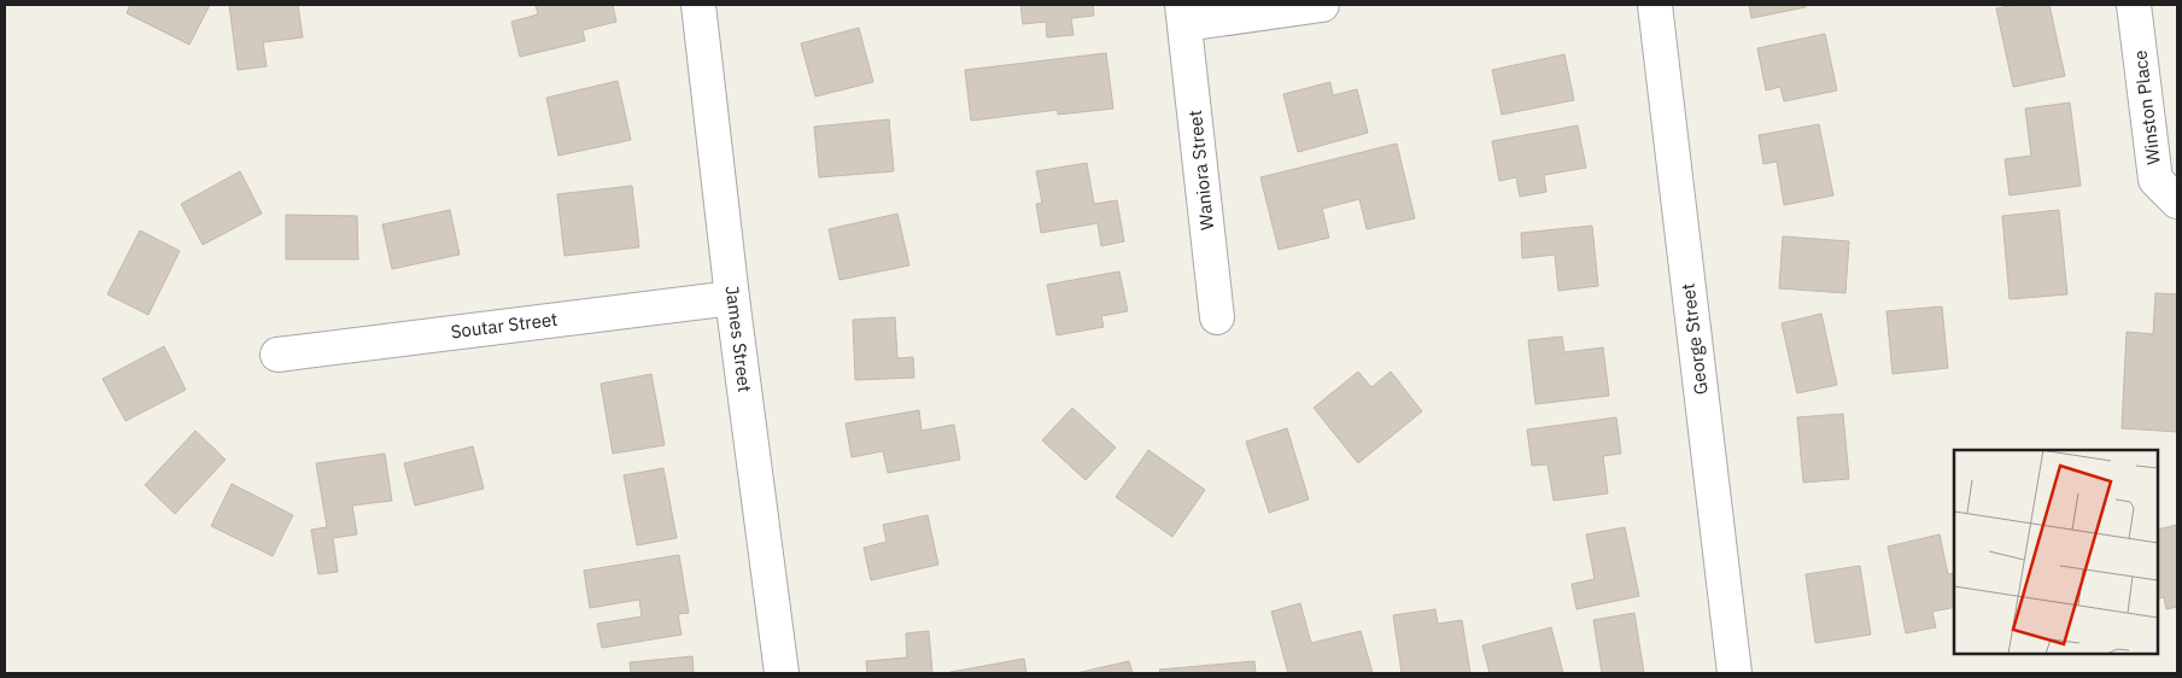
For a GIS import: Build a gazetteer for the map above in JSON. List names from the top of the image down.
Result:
{
  "streets": {
    "street": [
      "Winston Place",
      "Waniora Street",
      "Soutar Street",
      "James Street",
      "George Street"
    ]
  },
  "crossings": [
    ["Soutar Street", "James Street"]
  ]
}
